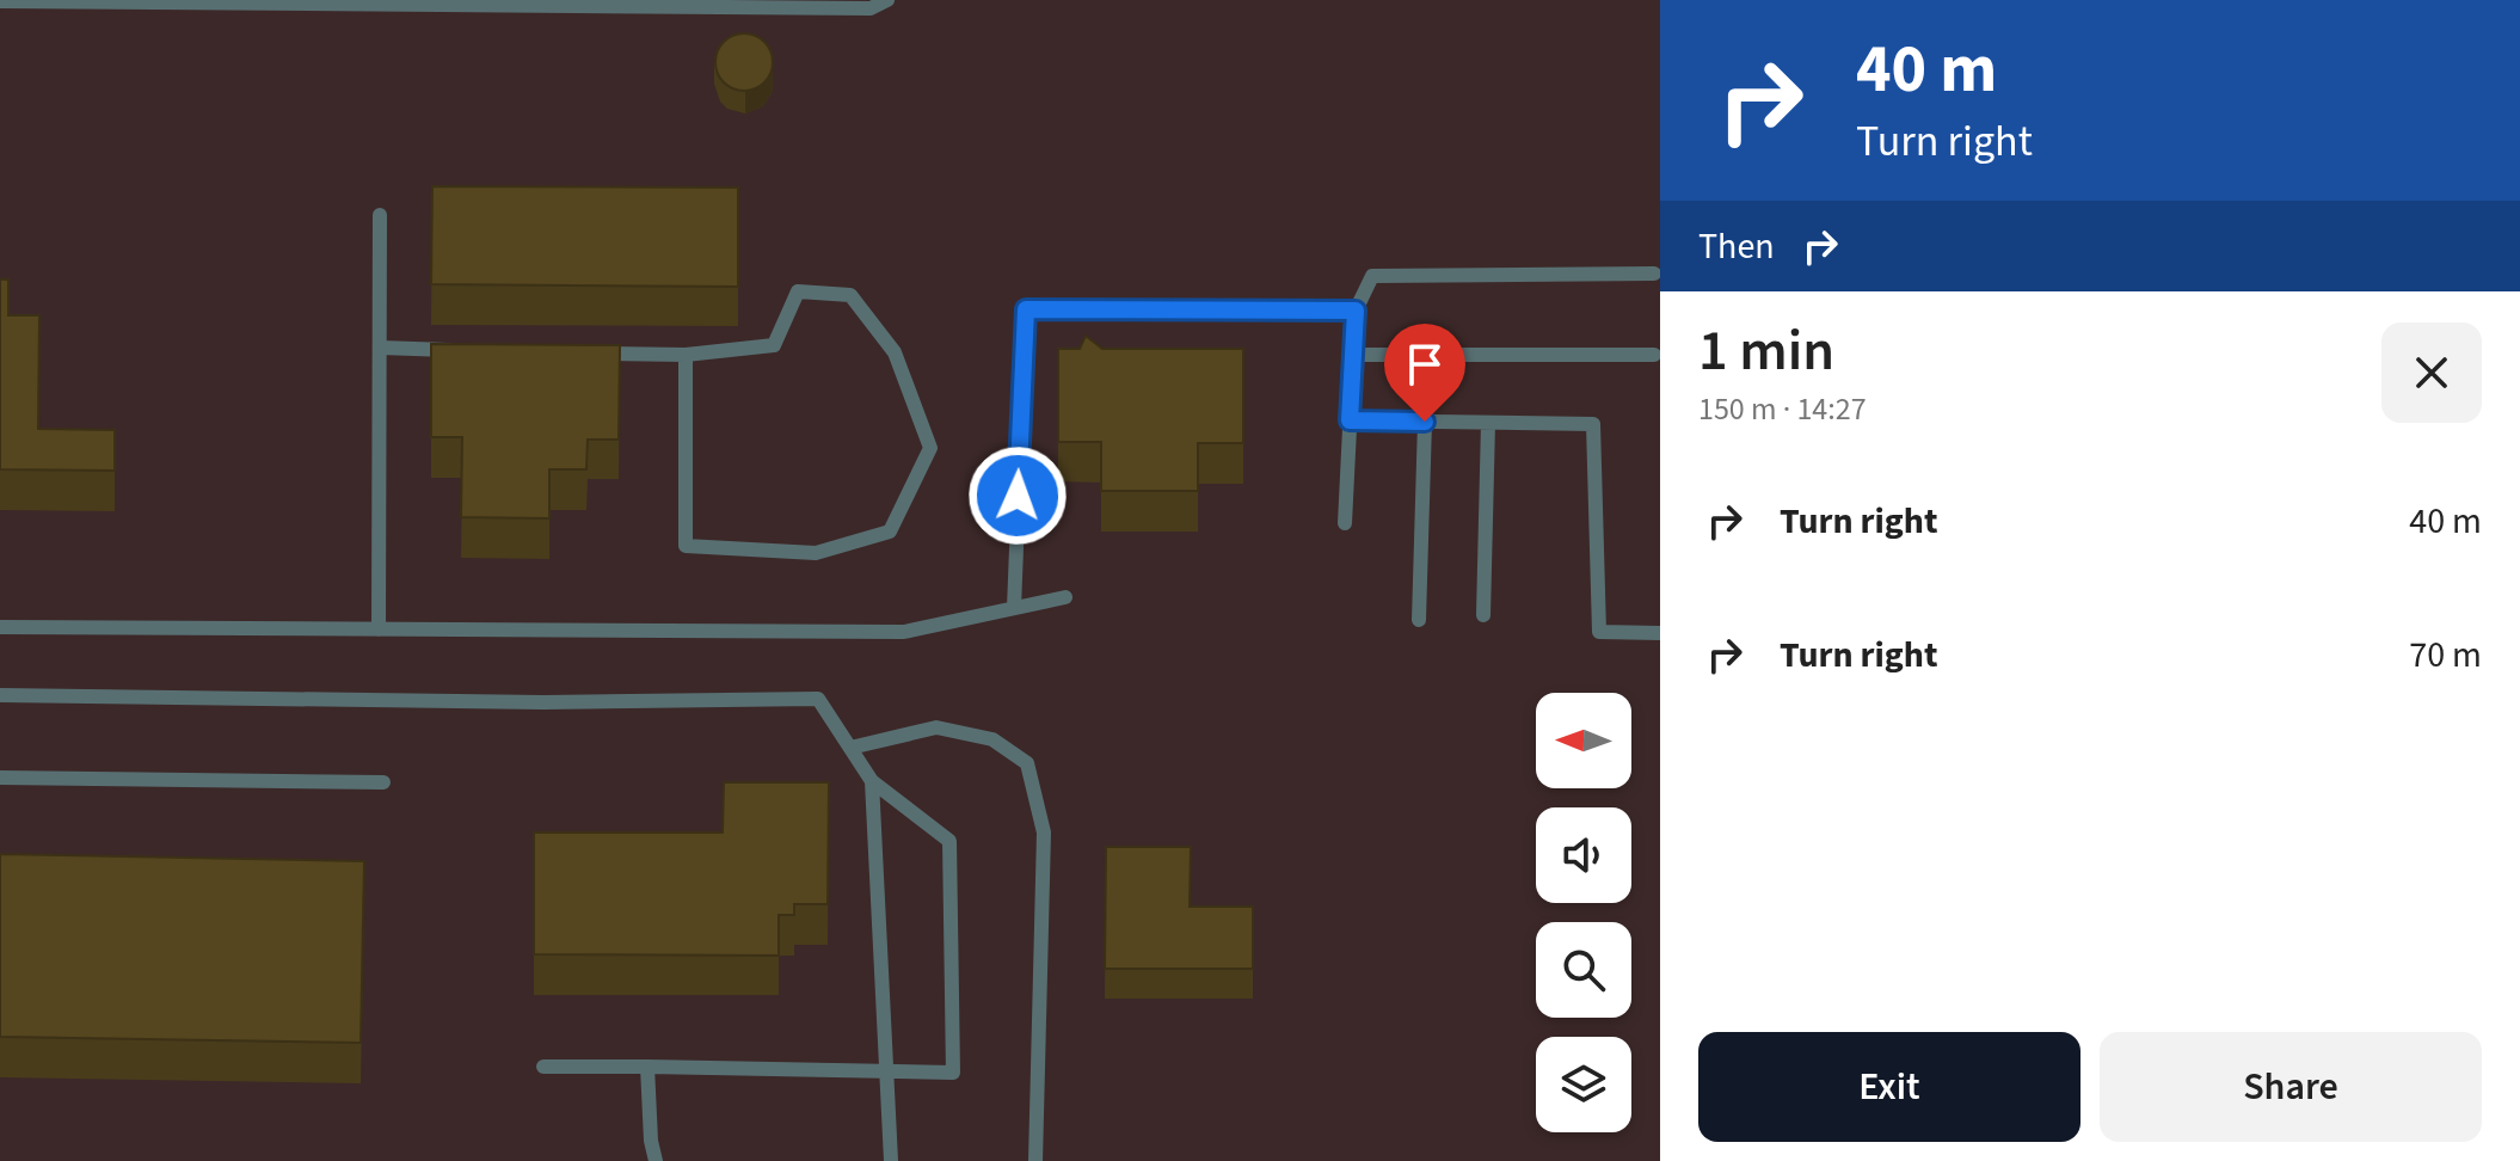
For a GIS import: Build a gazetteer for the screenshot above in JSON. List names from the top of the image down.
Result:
{
  "north": "left",
  "page": {
    "turn": ["40 m", "Turn right"],
    "then": "Then",
    "heading": ["1 min", "150 m · 14:27"],
    "list": [
      {
        "name": "Turn right",
        "value": "40 m"
      },
      {
        "name": "Turn right",
        "value": "70 m"
      }
    ],
    "buttons": ["Exit", "Share"]
  }
}
